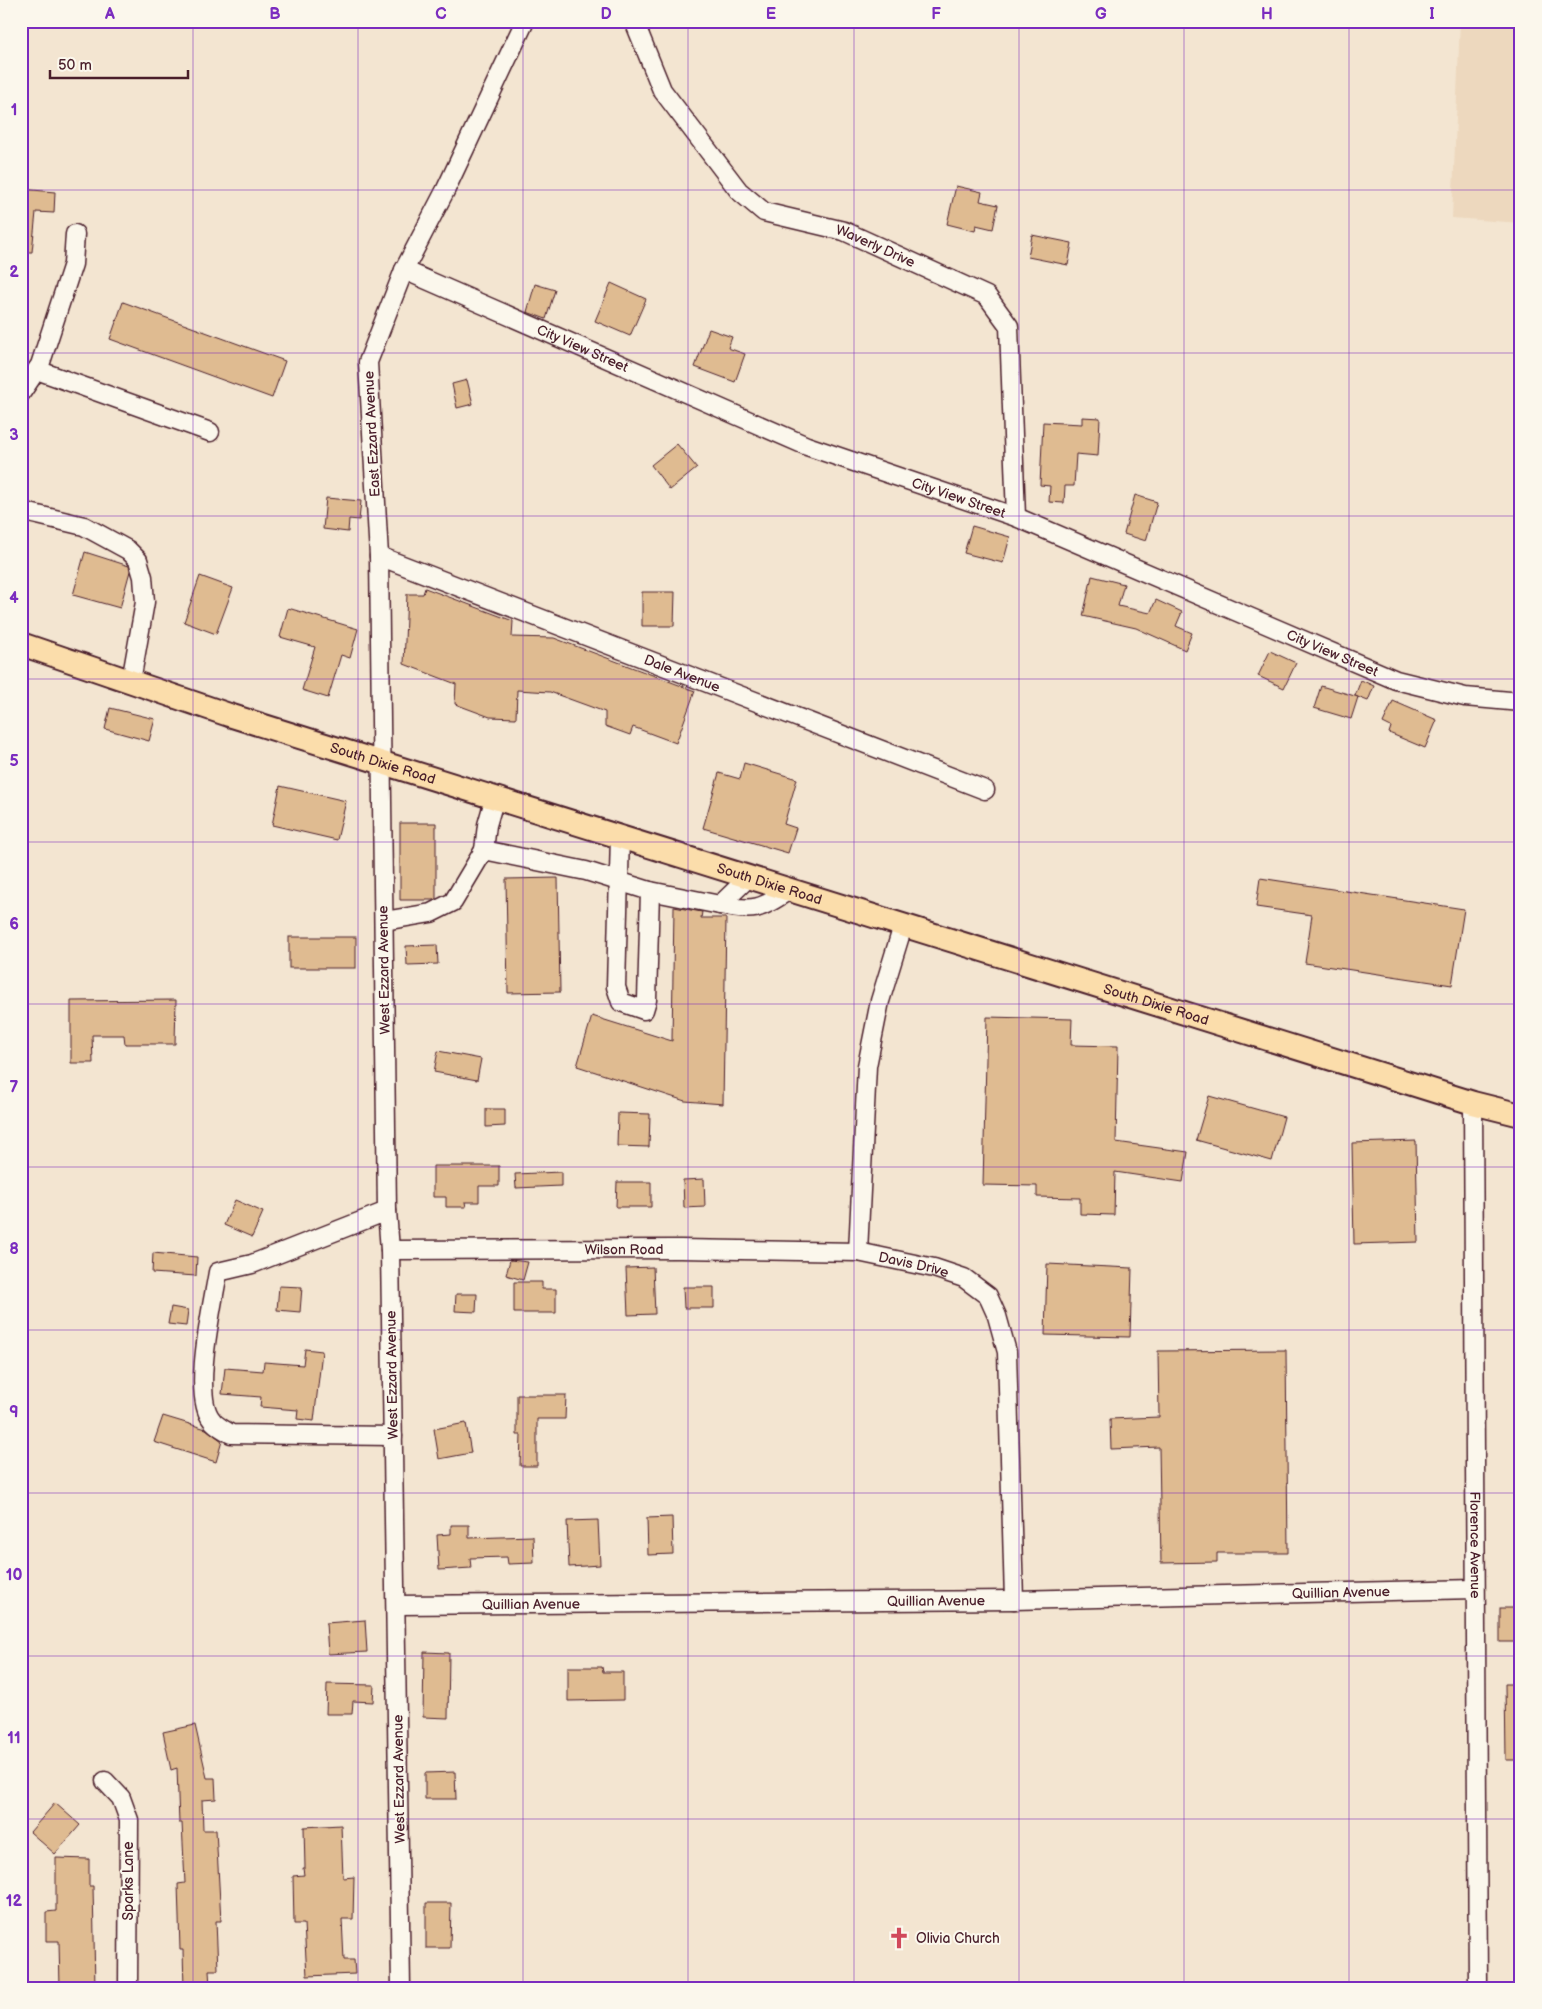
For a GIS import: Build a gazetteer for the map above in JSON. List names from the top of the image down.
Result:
{
  "streets": {
    "main road": ["South Dixie Road"],
    "street": [
      "Waverly Drive",
      "City View Street",
      "East Ezzard Avenue",
      "Dale Avenue",
      "West Ezzard Avenue",
      "Wilson Road",
      "Davis Drive",
      "Florence Avenue",
      "Quillian Avenue",
      "Sparks Lane"
    ]
  },
  "crossings": [
    ["Waverly Drive", "City View Street"],
    ["City View Street", "East Ezzard Avenue"],
    ["East Ezzard Avenue", "Dale Avenue"],
    ["East Ezzard Avenue", "South Dixie Road"],
    ["East Ezzard Avenue", "West Ezzard Avenue"],
    ["South Dixie Road", "West Ezzard Avenue"],
    ["South Dixie Road", "Florence Avenue"],
    ["West Ezzard Avenue", "Wilson Road"],
    ["West Ezzard Avenue", "Quillian Avenue"],
    ["Wilson Road", "Davis Drive"],
    ["Davis Drive", "Quillian Avenue"],
    ["Florence Avenue", "Quillian Avenue"]
  ],
  "places": {
    "church": ["Olivia Church"]
  },
  "scale_bar": "50 m",
  "grid": {
    "columns": [
      "A",
      "B",
      "C",
      "D",
      "E",
      "F",
      "G",
      "H",
      "I"
    ],
    "rows": [
      "1",
      "2",
      "3",
      "4",
      "5",
      "6",
      "7",
      "8",
      "9",
      "10",
      "11",
      "12"
    ]
  }
}
